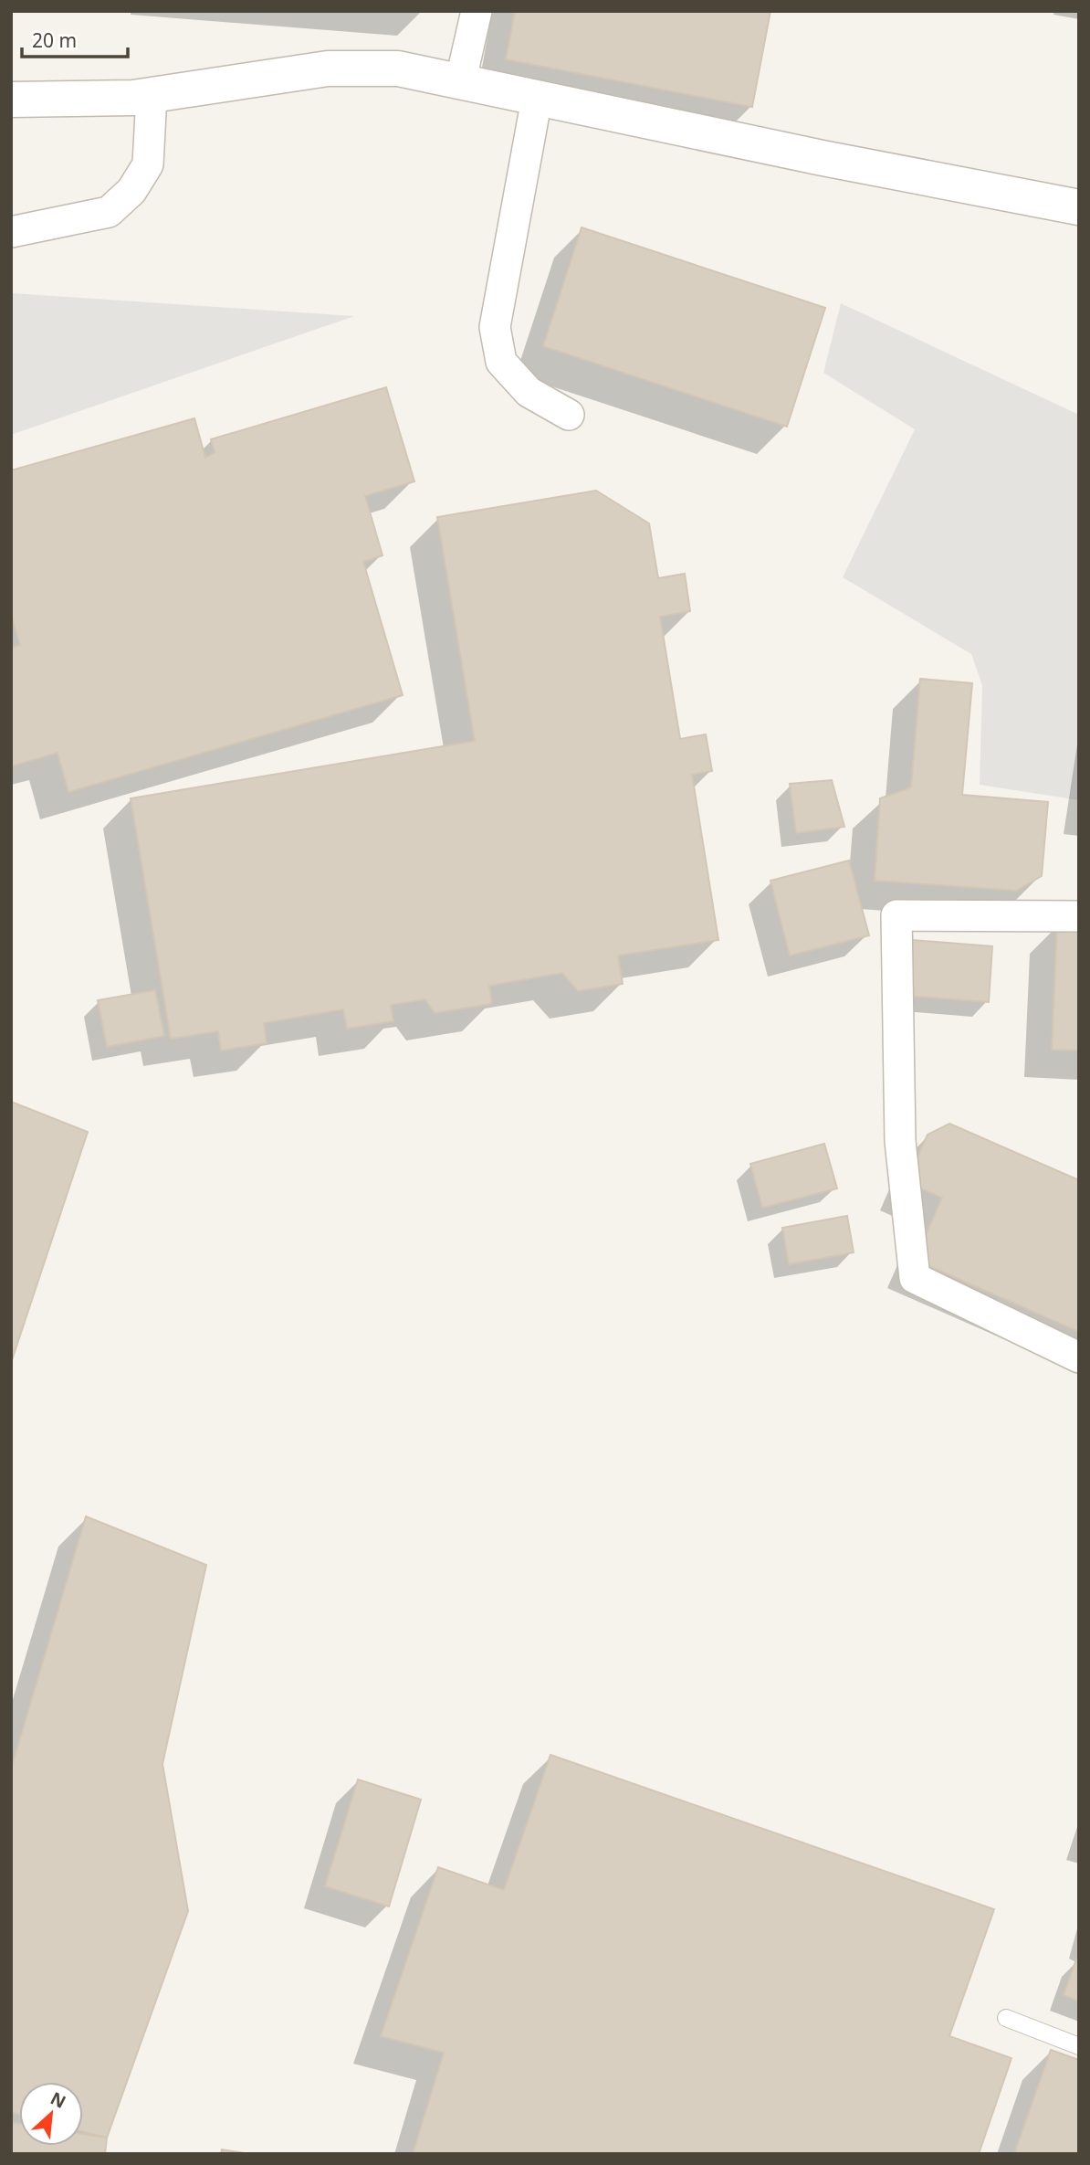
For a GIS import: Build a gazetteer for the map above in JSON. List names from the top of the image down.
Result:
{
  "scale_bar": "20 m",
  "north": "top right"
}
